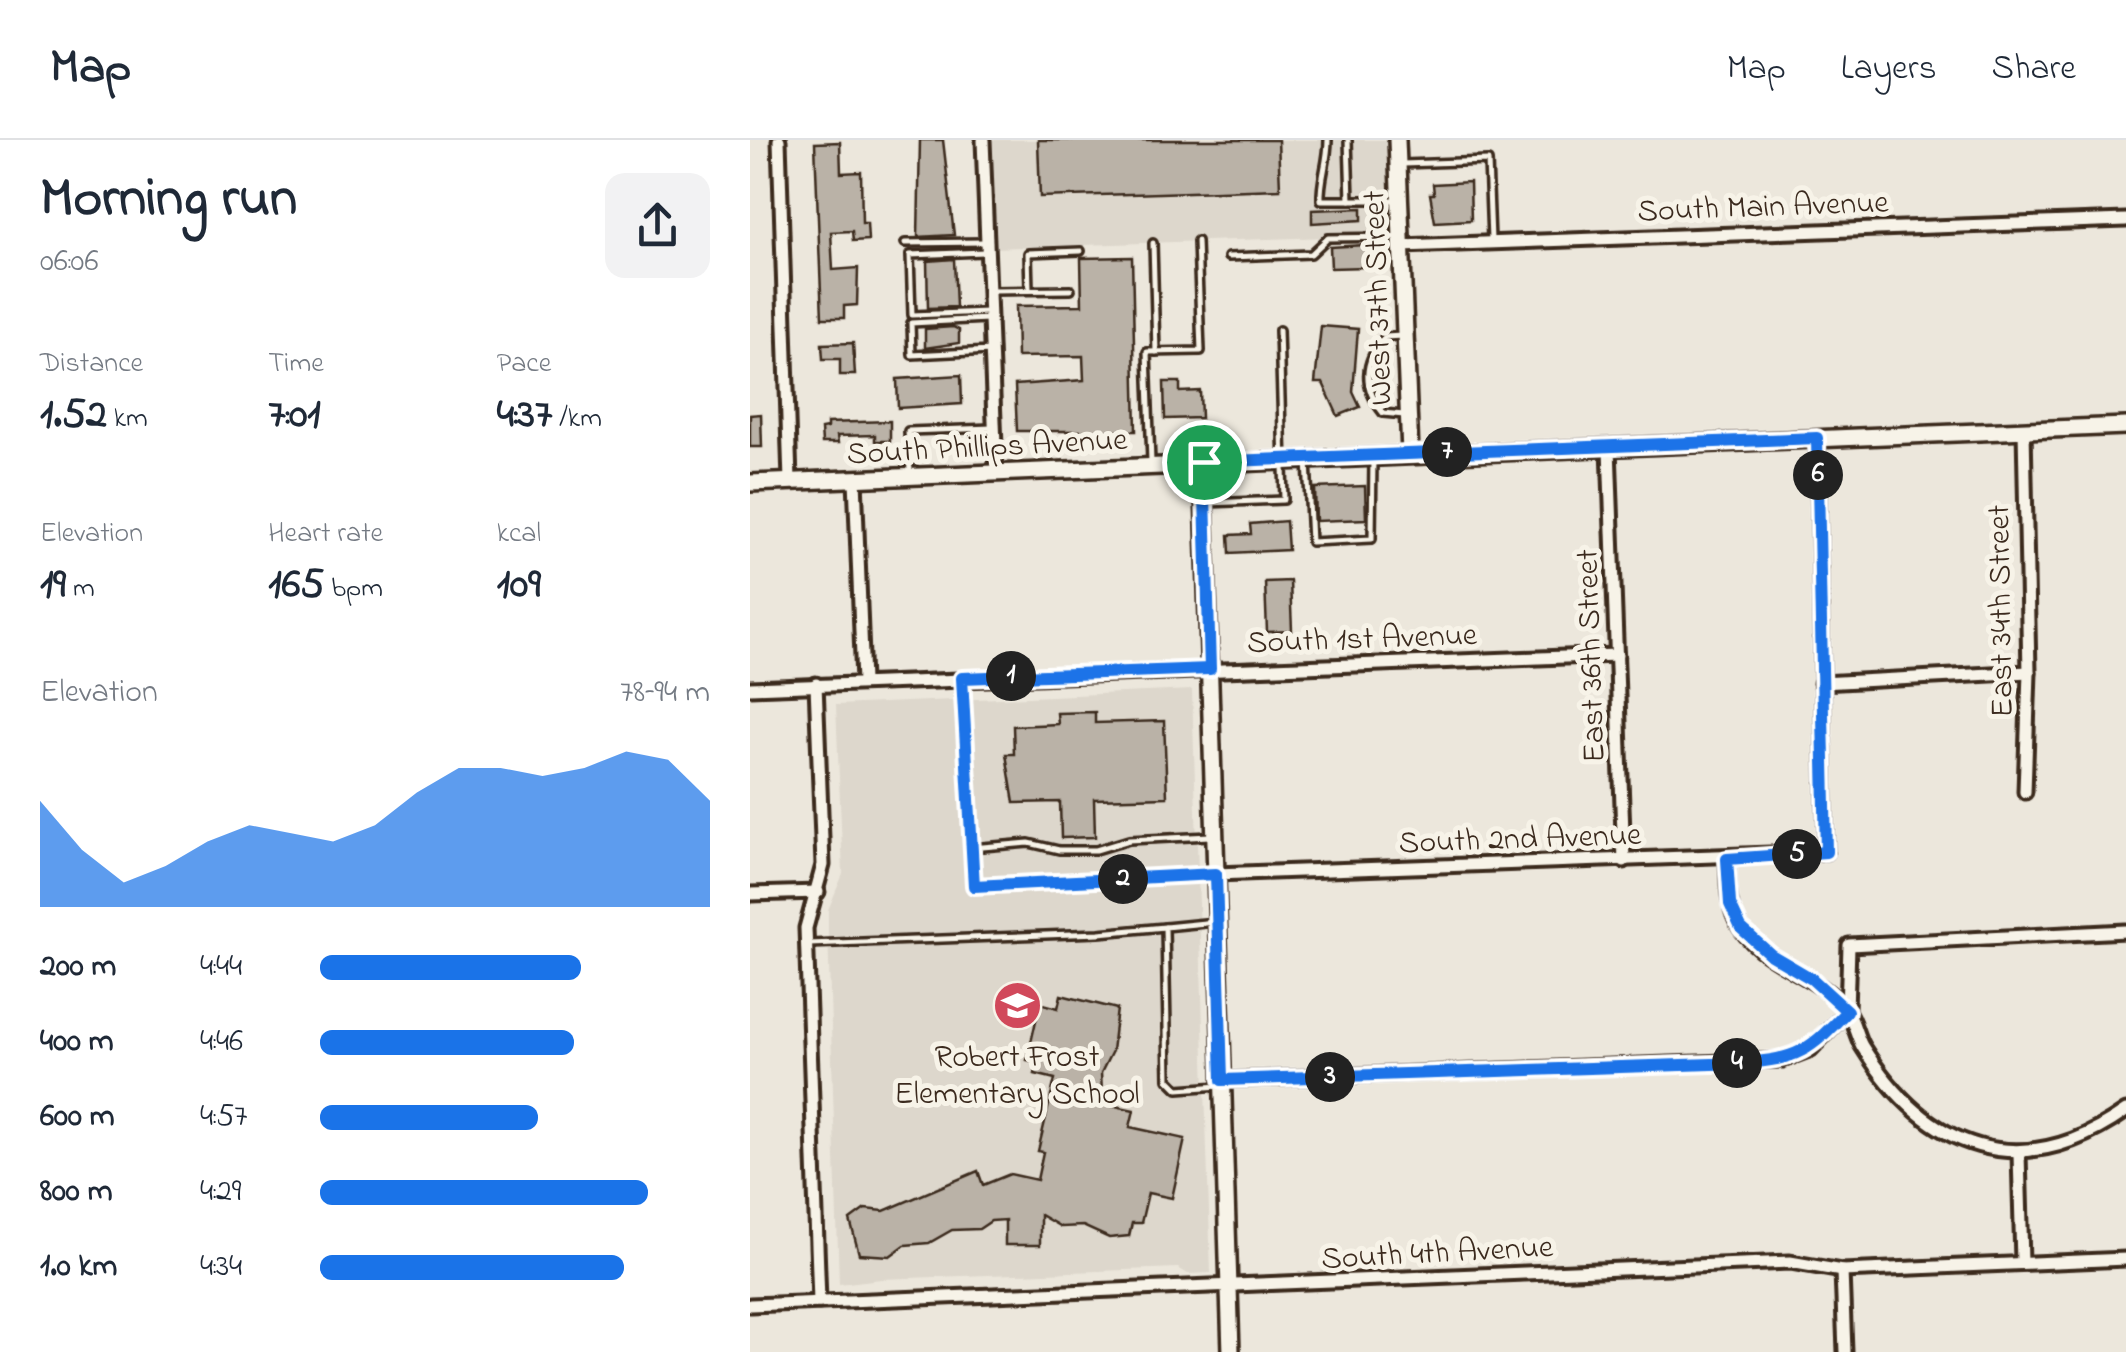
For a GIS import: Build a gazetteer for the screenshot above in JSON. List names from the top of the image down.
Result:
{
  "streets": {
    "street": [
      "South Main Avenue",
      "West 37th Street",
      "South Phillips Avenue",
      "East 34th Street",
      "South 1st Avenue",
      "East 36th Street",
      "South 2nd Avenue",
      "South 4th Avenue"
    ]
  },
  "crossings": [
    ["South Main Avenue", "West 37th Street"],
    ["West 37th Street", "South Phillips Avenue"],
    ["South Phillips Avenue", "East 34th Street"],
    ["South Phillips Avenue", "East 36th Street"],
    ["South 1st Avenue", "East 36th Street"],
    ["East 36th Street", "South 2nd Avenue"]
  ],
  "places": {
    "school or university": ["Robert Frost Elementary School"]
  },
  "page": {
    "header": "Map",
    "nav": ["Map", "Layers", "Share"],
    "heading": ["Morning run", "06:06"],
    "stats": [
      ["Distance", "1.52 km"],
      ["Time", "7:01"],
      ["Pace", "4:37 /km"],
      ["Elevation", "19 m"],
      ["Heart rate", "165 bpm"],
      ["kcal", "109"]
    ],
    "pins": [
      "7",
      "6",
      "1",
      "5",
      "2",
      "4",
      "3"
    ],
    "chart": ["Elevation", "78–94 m"],
    "list": [
      {
        "name": "200 m",
        "note": "4:44"
      },
      {
        "name": "400 m",
        "note": "4:46"
      },
      {
        "name": "600 m",
        "note": "4:57"
      },
      {
        "name": "800 m",
        "note": "4:29"
      },
      {
        "name": "1.0 km",
        "note": "4:34"
      }
    ]
  }
}
